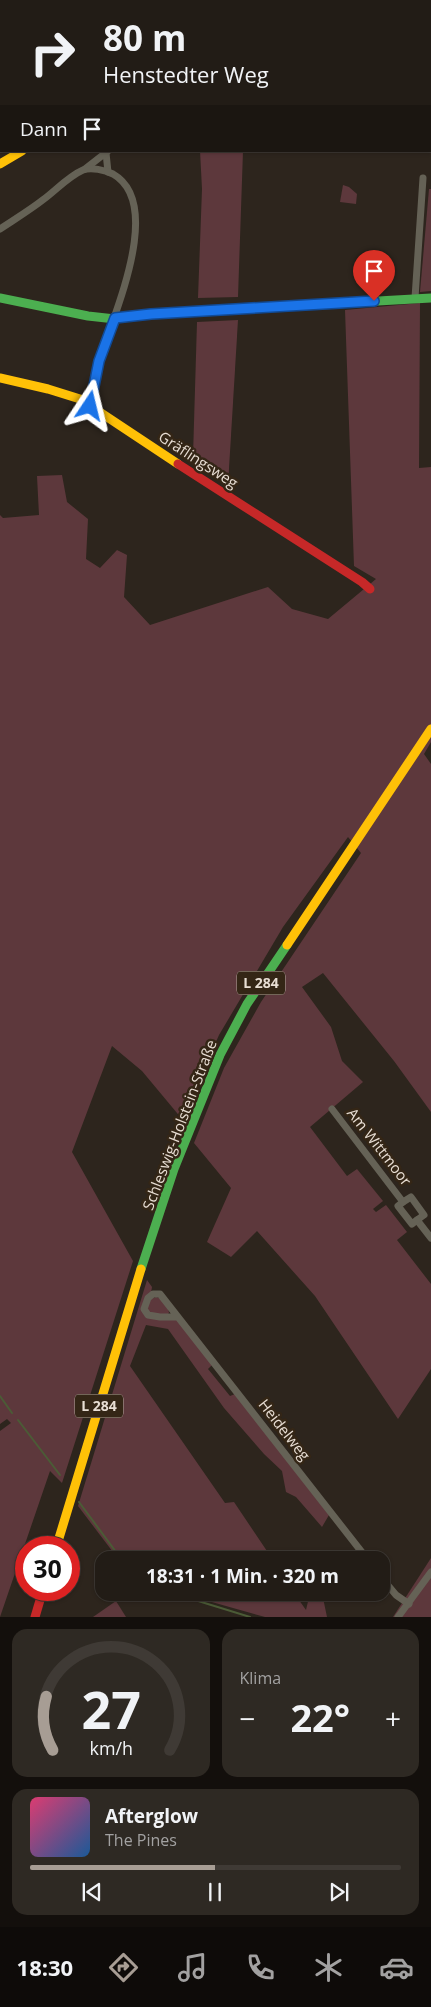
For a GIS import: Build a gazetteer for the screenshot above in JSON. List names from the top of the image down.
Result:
{
  "streets": {
    "main road": ["Gräflingsweg", "L 284", "Schleswig-Holstein-Straße"],
    "street": ["Am Wittmoor", "Heidelweg"]
  },
  "page": {
    "turn": ["80 m", "Henstedter Weg"],
    "then": "Dann",
    "limit": "30",
    "trip": "18:31 · 1 Min. · 320 m",
    "tile": "Klima",
    "heat": ["−", "22°", "+"],
    "song": ["Afterglow", "The Pines"],
    "tabs": "18:30",
    "gauge": ["27", "km/h"]
  }
}
